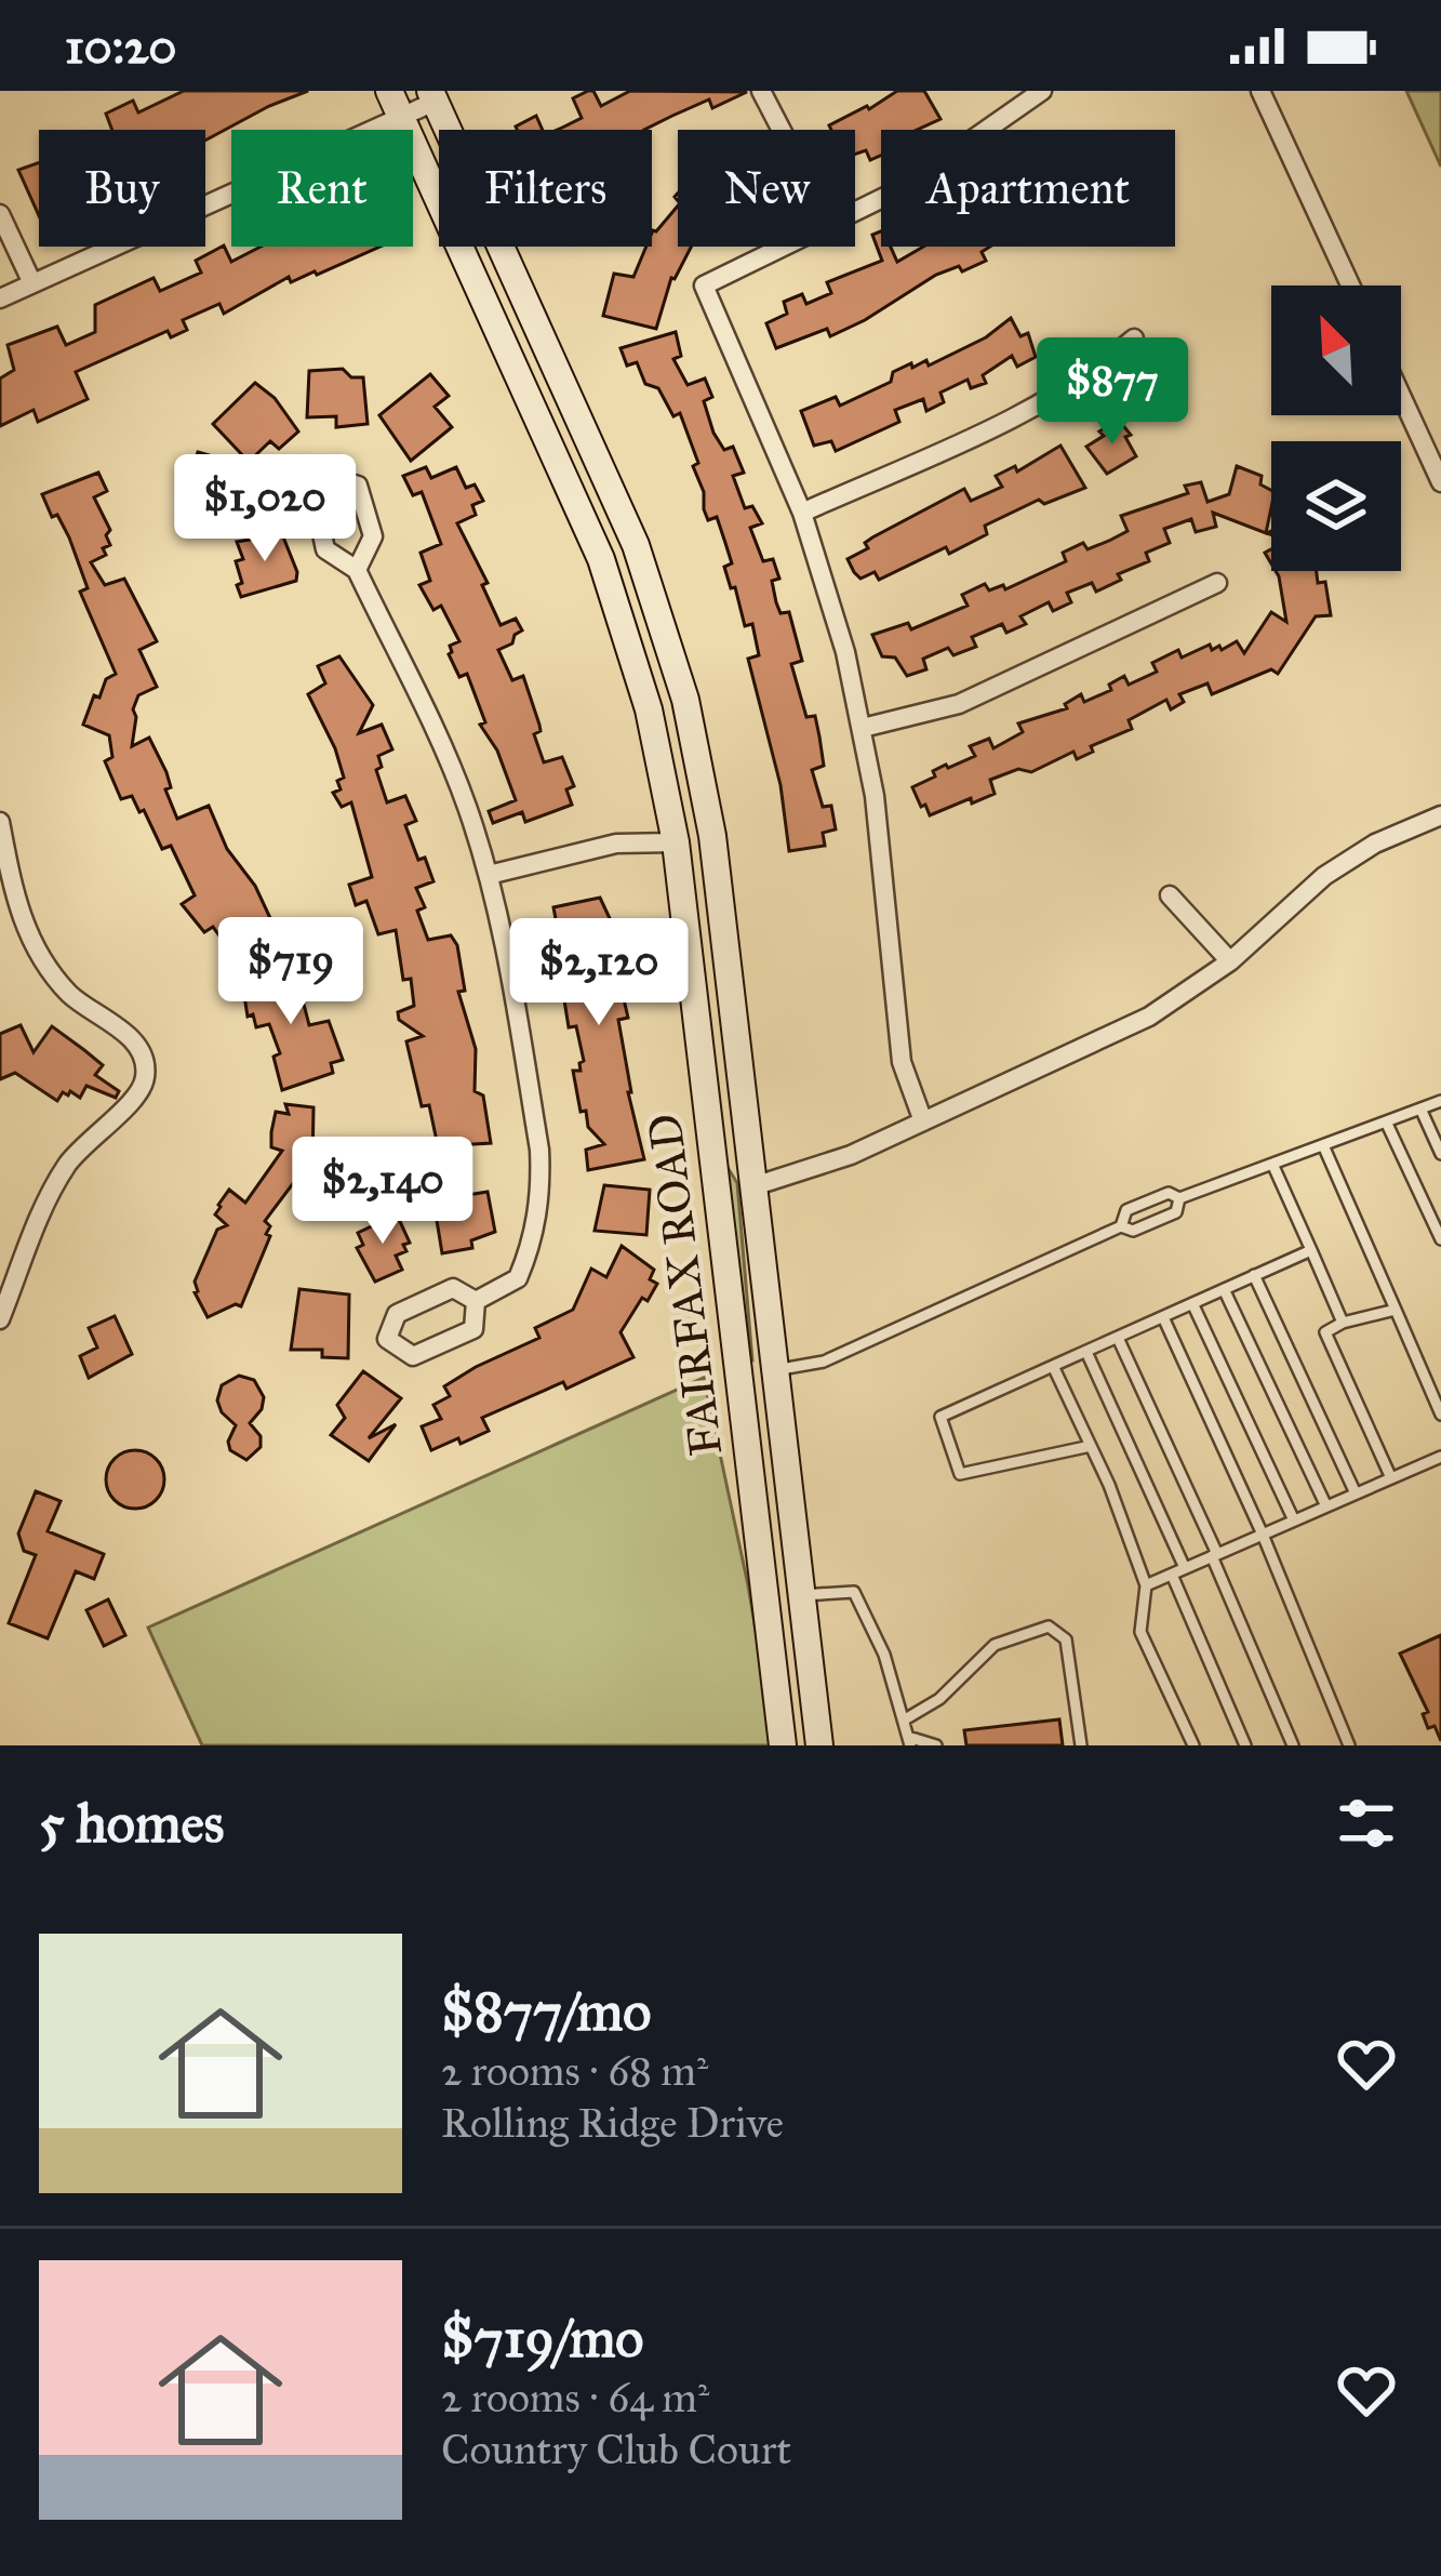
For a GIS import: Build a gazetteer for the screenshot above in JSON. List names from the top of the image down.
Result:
{
  "streets": {
    "main road": ["FAIRFAX ROAD"]
  },
  "north": "top left",
  "page": {
    "status": "10:20",
    "chip": [
      "Buy",
      "Rent",
      "Filters",
      "New",
      "Apartment"
    ],
    "price": [
      "$877",
      "$1,020",
      "$719",
      "$2,120",
      "$2,140"
    ],
    "heading": "5 homes",
    "list": [
      {
        "name": "$877/mo",
        "note": "2 rooms · 68 m² · Rolling Ridge Drive"
      },
      {
        "name": "$719/mo",
        "note": "2 rooms · 64 m² · Country Club Court"
      }
    ]
  }
}
